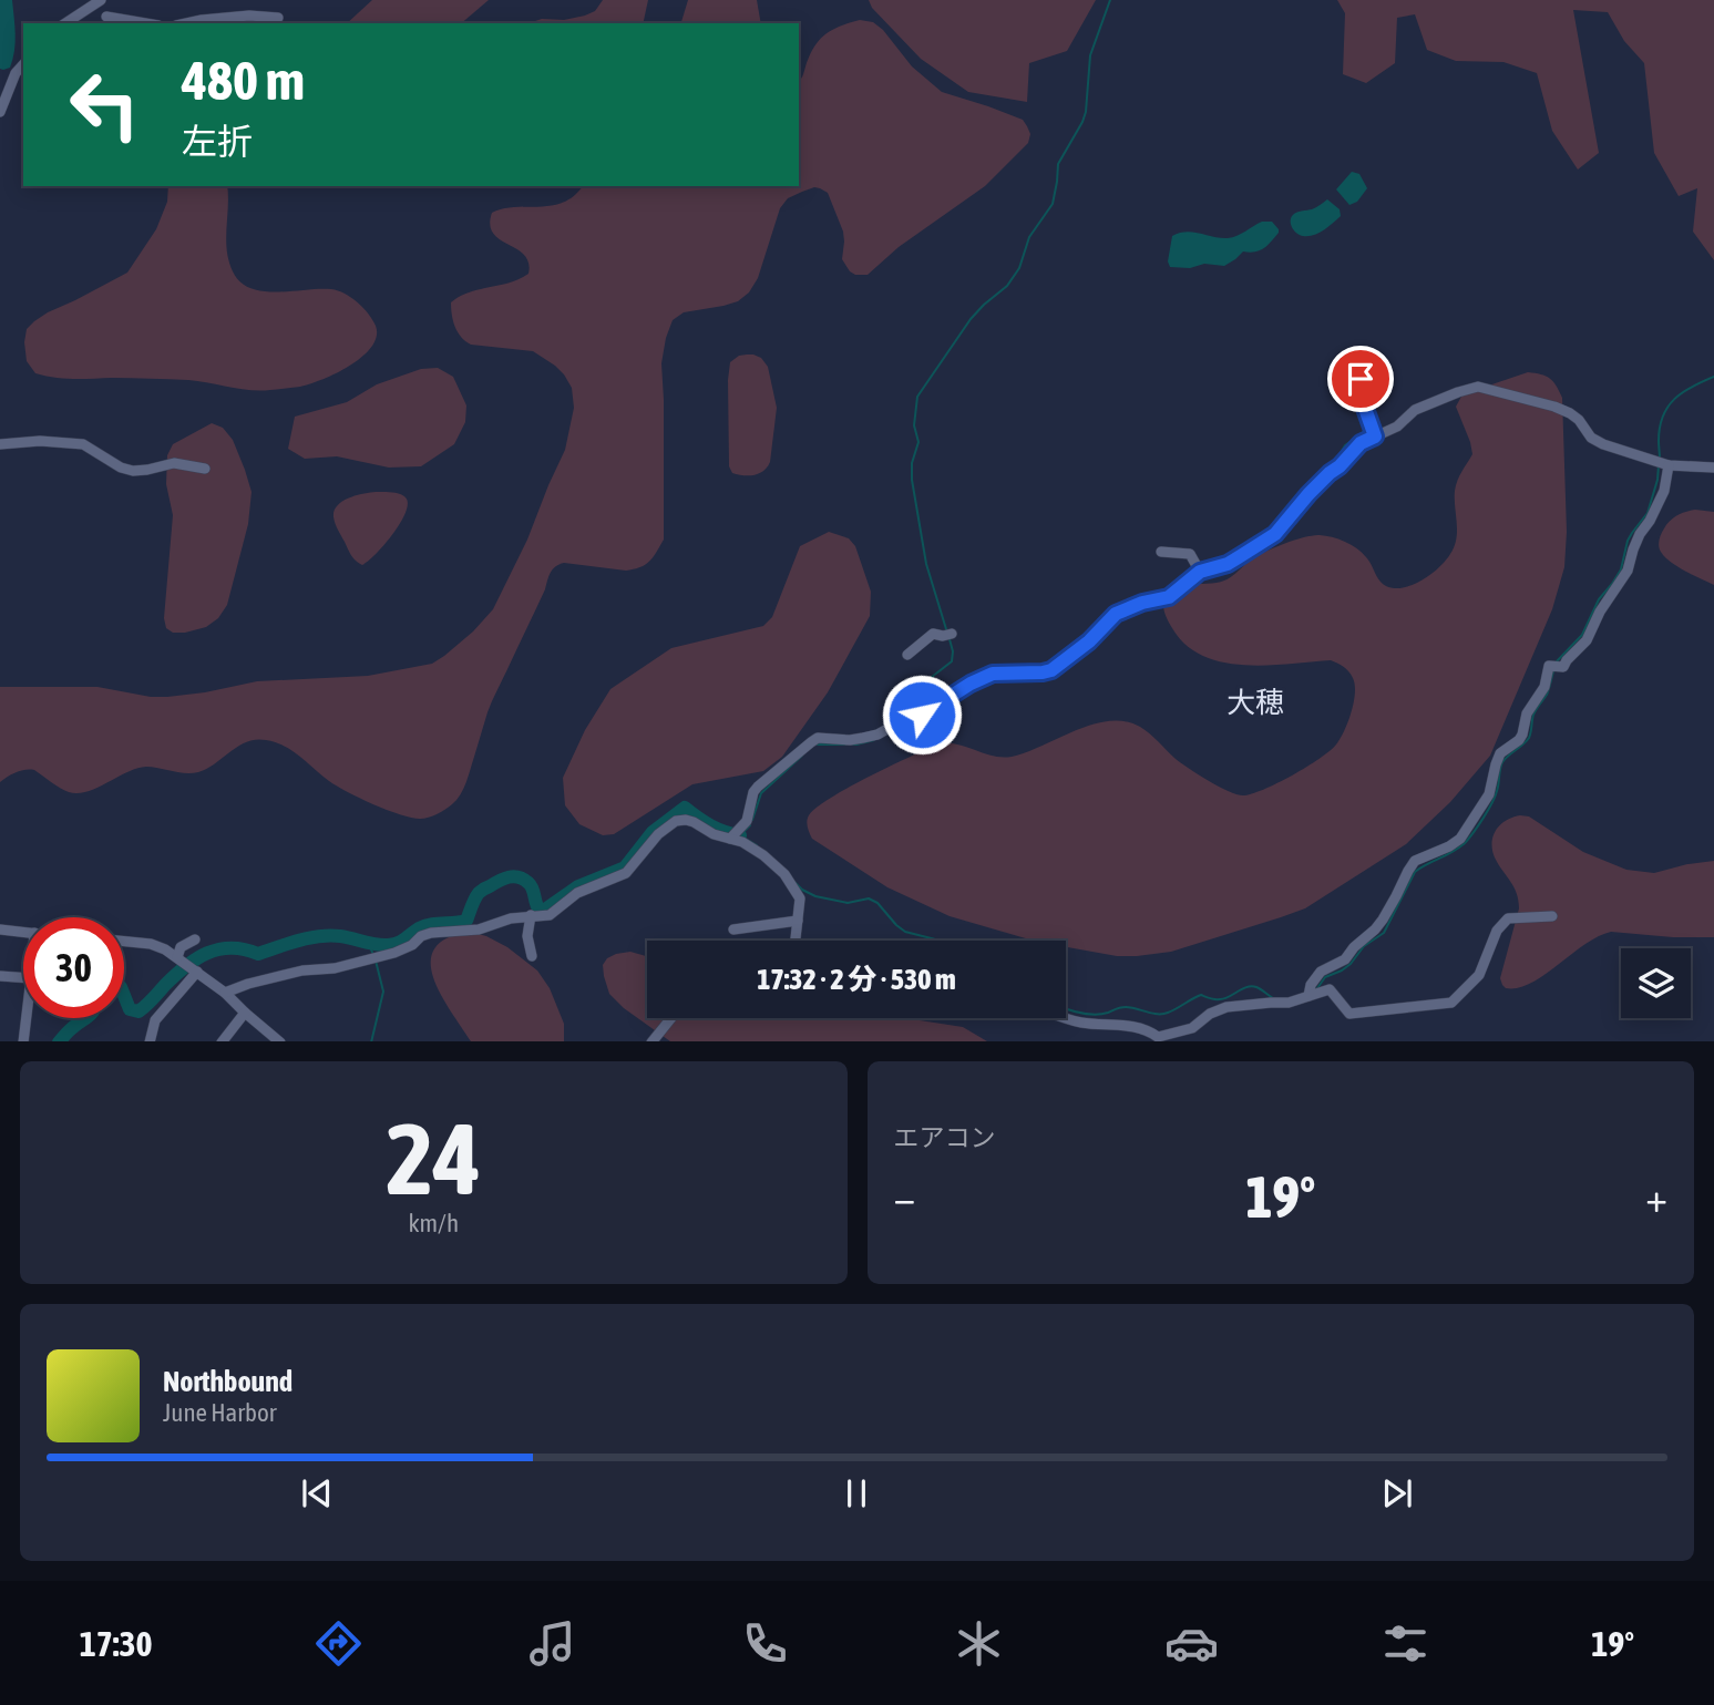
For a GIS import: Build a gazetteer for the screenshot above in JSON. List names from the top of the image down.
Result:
{
  "districts": ["大穂"],
  "page": {
    "turn": ["480 m", "左折"],
    "limit": "30",
    "trip": "17:32 · 2 分 · 530 m",
    "tile": [
      ["24", "km/h"],
      "エアコン"
    ],
    "heat": ["−", "19°", "+"],
    "song": ["Northbound", "June Harbor"],
    "tabs": ["17:30", "19°"]
  }
}
